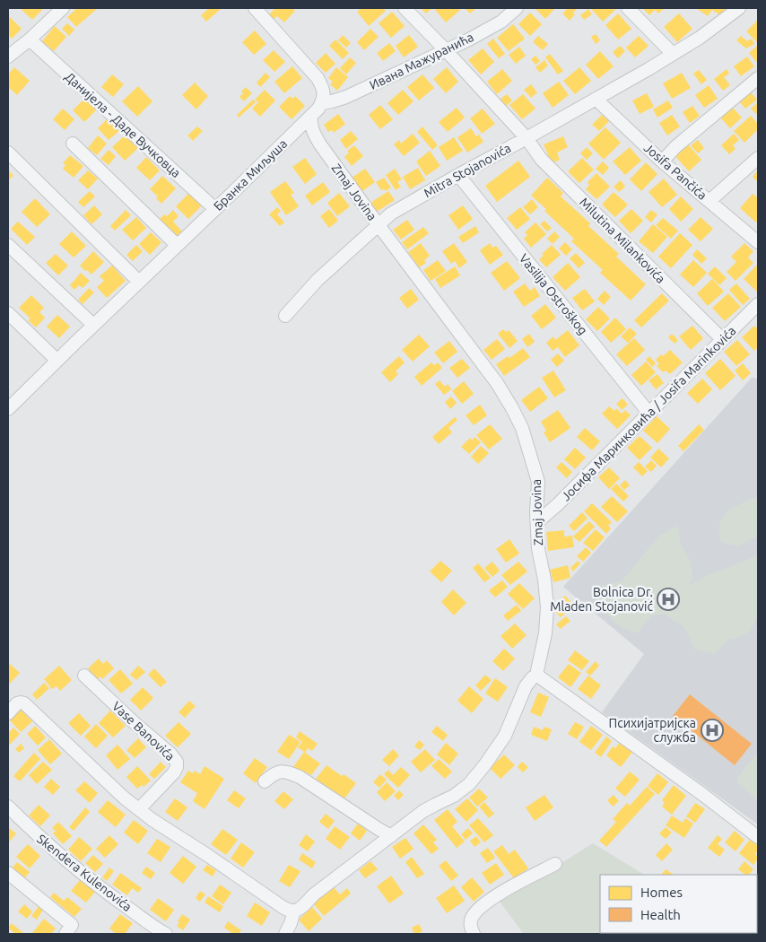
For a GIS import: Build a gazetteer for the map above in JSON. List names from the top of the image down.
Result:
{
  "streets": {
    "street": [
      "Ивана Мажуранића",
      "Данијела - Даде Вучковца",
      "Mitra Stojanovića",
      "Josifa Pančića",
      "Бранка Миљуша",
      "Zmaj Jovina",
      "Milutina Milankovića",
      "Vasilija Ostroškog",
      "Јосифа Маринковића / Josifa Marinkovića",
      "Vase Banovića",
      "Skendera Kulenovića"
    ]
  },
  "crossings": [
    ["Ивана Мажуранића", "Бранка Миљуша"],
    ["Ивана Мажуранића", "Milutina Milankovića"],
    ["Данијела - Даде Вучковца", "Бранка Миљуша"],
    ["Mitra Stojanovića", "Josifa Pančića"],
    ["Mitra Stojanovića", "Zmaj Jovina"],
    ["Mitra Stojanovića", "Milutina Milankovića"],
    ["Mitra Stojanovića", "Vasilija Ostroškog"],
    ["Бранка Миљуша", "Zmaj Jovina"],
    ["Zmaj Jovina", "Јосифа Маринковића / Josifa Marinkovića"],
    ["Milutina Milankovića", "Јосифа Маринковића / Josifa Marinkovića"],
    ["Vasilija Ostroškog", "Јосифа Маринковића / Josifa Marinkovića"]
  ],
  "places": {
    "hospital": ["Bolnica Dr. Mladen Stojanović", "Психијатријска служба"]
  },
  "legend": ["Homes", "Health"]
}
